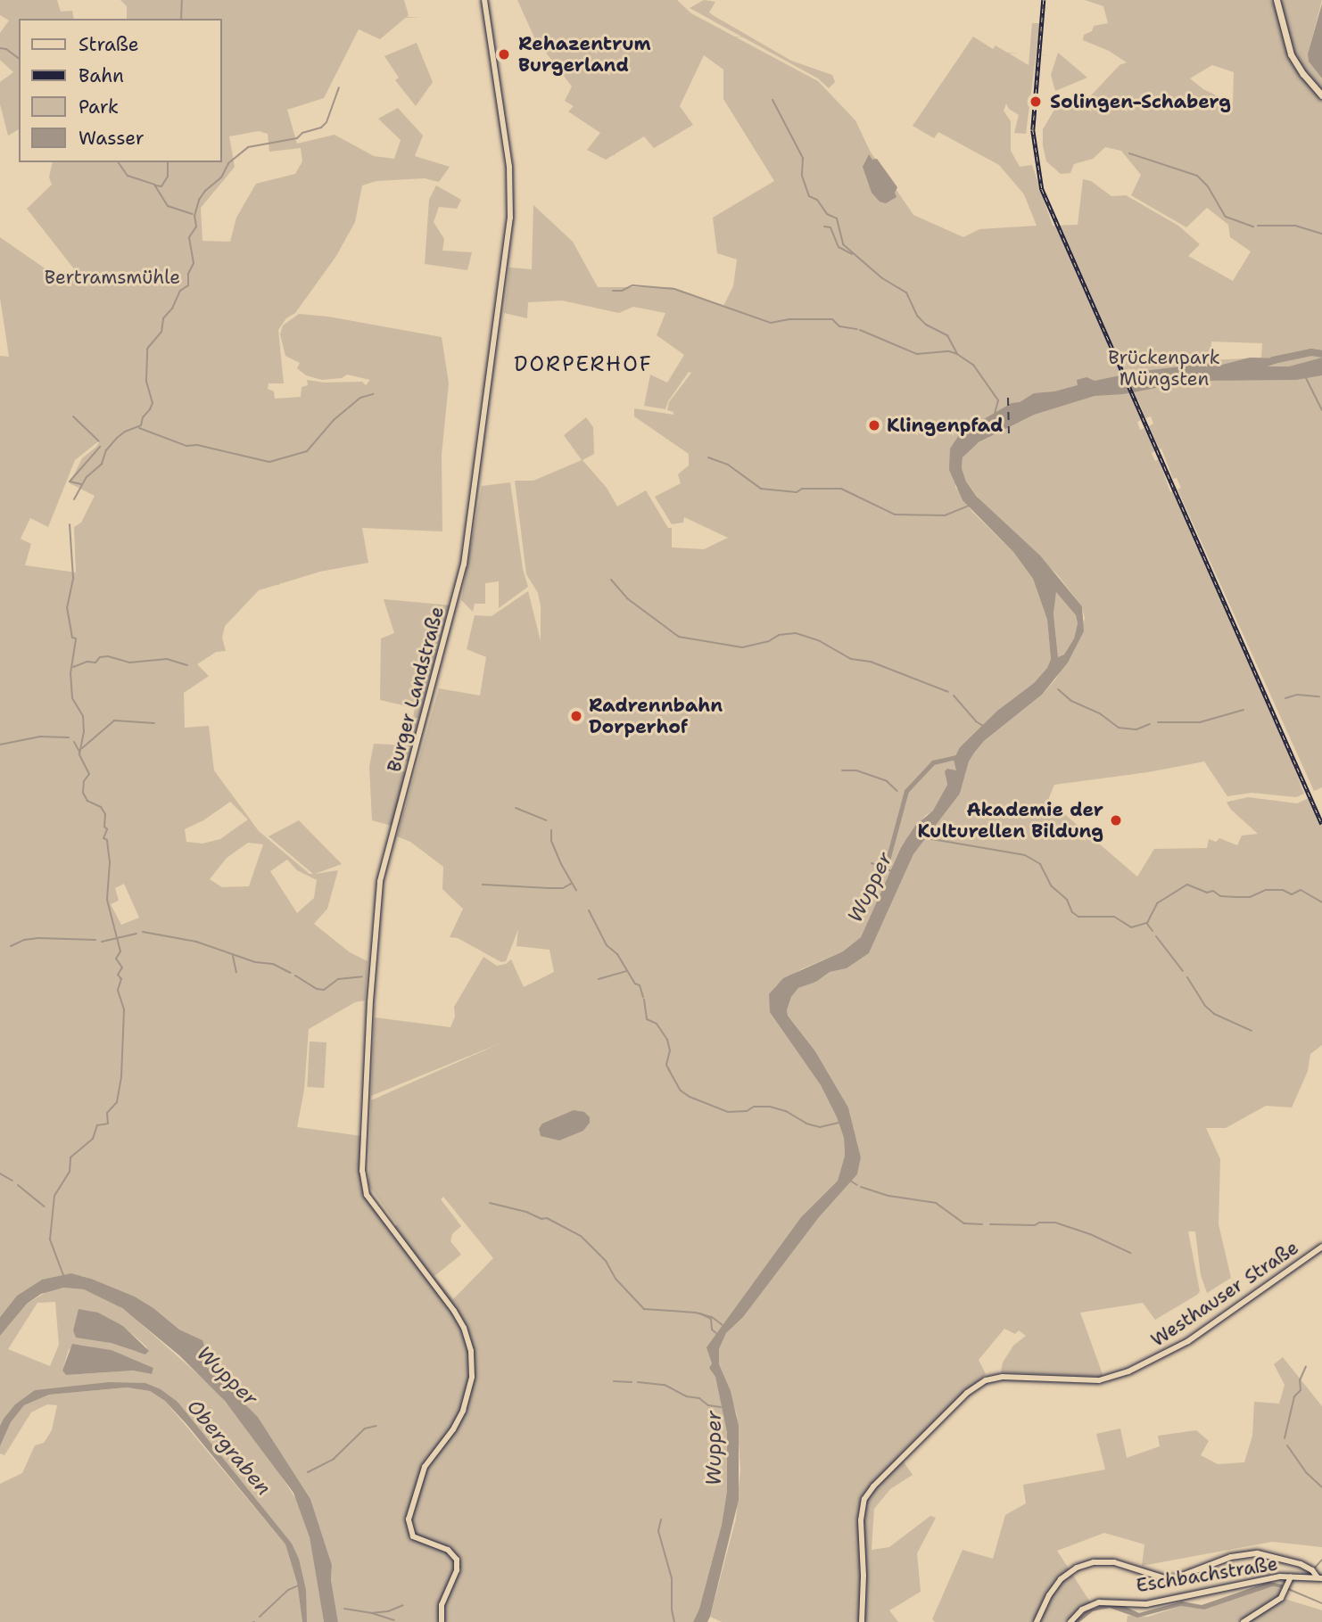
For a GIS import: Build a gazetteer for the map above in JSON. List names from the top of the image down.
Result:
{
  "streets": {
    "main road": ["Burger Landstraße", "Westhauser Straße", "Eschbachstraße"]
  },
  "districts": ["DORPERHOF"],
  "water": ["Wupper", "Obergraben"],
  "parks": ["Bertramsmühle", "Brückenpark Müngsten"],
  "places": [
    "Rehazentrum Burgerland",
    "Solingen-Schaberg",
    "Klingenpfad",
    "Radrennbahn Dorperhof",
    "Akademie der Kulturellen Bildung"
  ],
  "legend": [
    "Straße",
    "Bahn",
    "Park",
    "Wasser"
  ]
}
